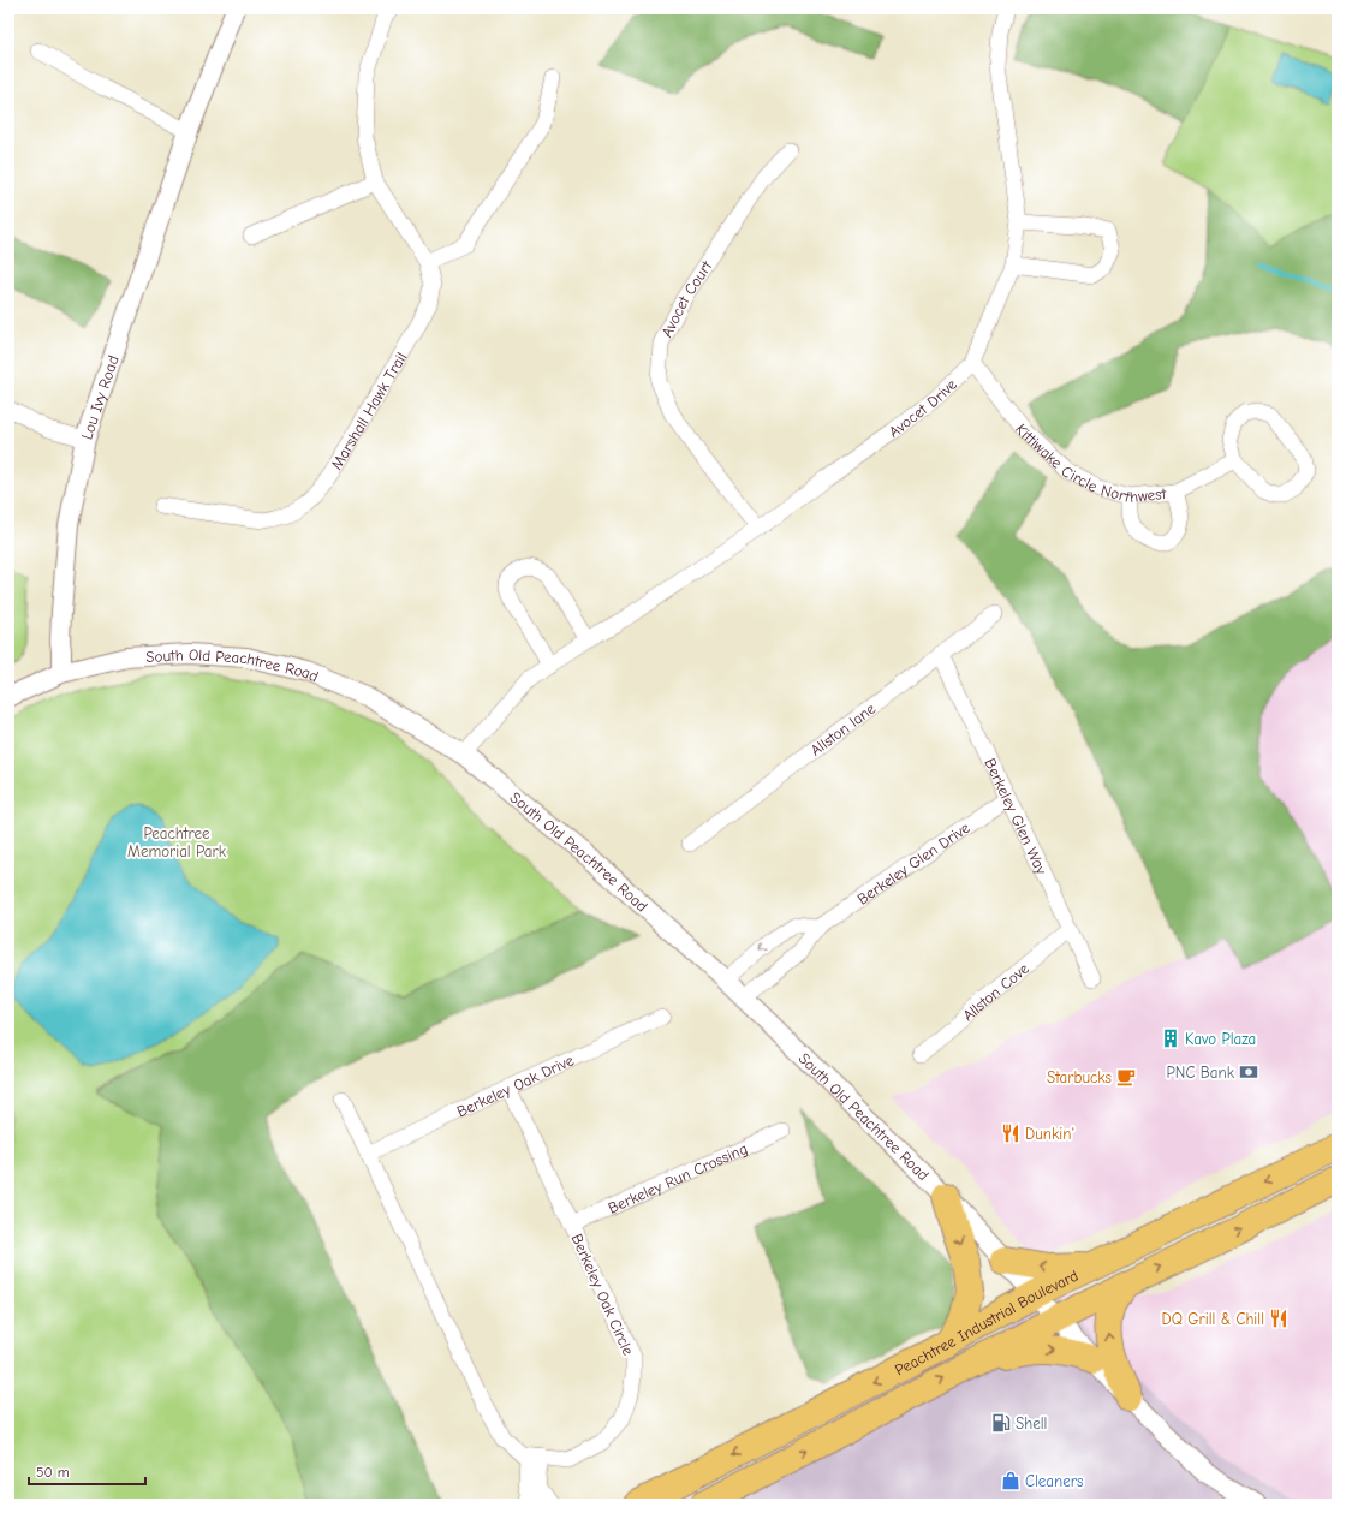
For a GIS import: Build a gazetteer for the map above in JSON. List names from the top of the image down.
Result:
{
  "streets": {
    "highway": ["Peachtree Industrial Boulevard"],
    "street": [
      "Avocet Court",
      "Lou Ivy Road",
      "Avocet Drive",
      "Marshall Hawk Trail",
      "Kittiwake Circle Northwest",
      "South Old Peachtree Road",
      "Allston lane",
      "Berkeley Glen Way",
      "Berkeley Glen Drive",
      "Allston Cove",
      "Berkeley Oak Drive",
      "Berkeley Run Crossing",
      "Berkeley Oak Circle"
    ]
  },
  "crossings": [
    ["Avocet Court", "Avocet Drive"],
    ["Lou Ivy Road", "South Old Peachtree Road"],
    ["Avocet Drive", "Kittiwake Circle Northwest"],
    ["Avocet Drive", "South Old Peachtree Road"],
    ["South Old Peachtree Road", "Berkeley Glen Drive"],
    ["South Old Peachtree Road", "Peachtree Industrial Boulevard"],
    ["Allston lane", "Berkeley Glen Way"],
    ["Berkeley Glen Way", "Berkeley Glen Drive"],
    ["Berkeley Glen Way", "Allston Cove"],
    ["Berkeley Oak Drive", "Berkeley Oak Circle"],
    ["Berkeley Run Crossing", "Berkeley Oak Circle"]
  ],
  "parks": ["Peachtree Memorial Park"],
  "places": {
    "building": ["Kavo Plaza"],
    "bank": ["PNC Bank"],
    "cafe": ["Starbucks"],
    "restaurant": ["Dunkin'", "DQ Grill & Chill"],
    "fuel station": ["Shell"],
    "shop": ["Cleaners"]
  },
  "scale_bar": "50 m"
}
